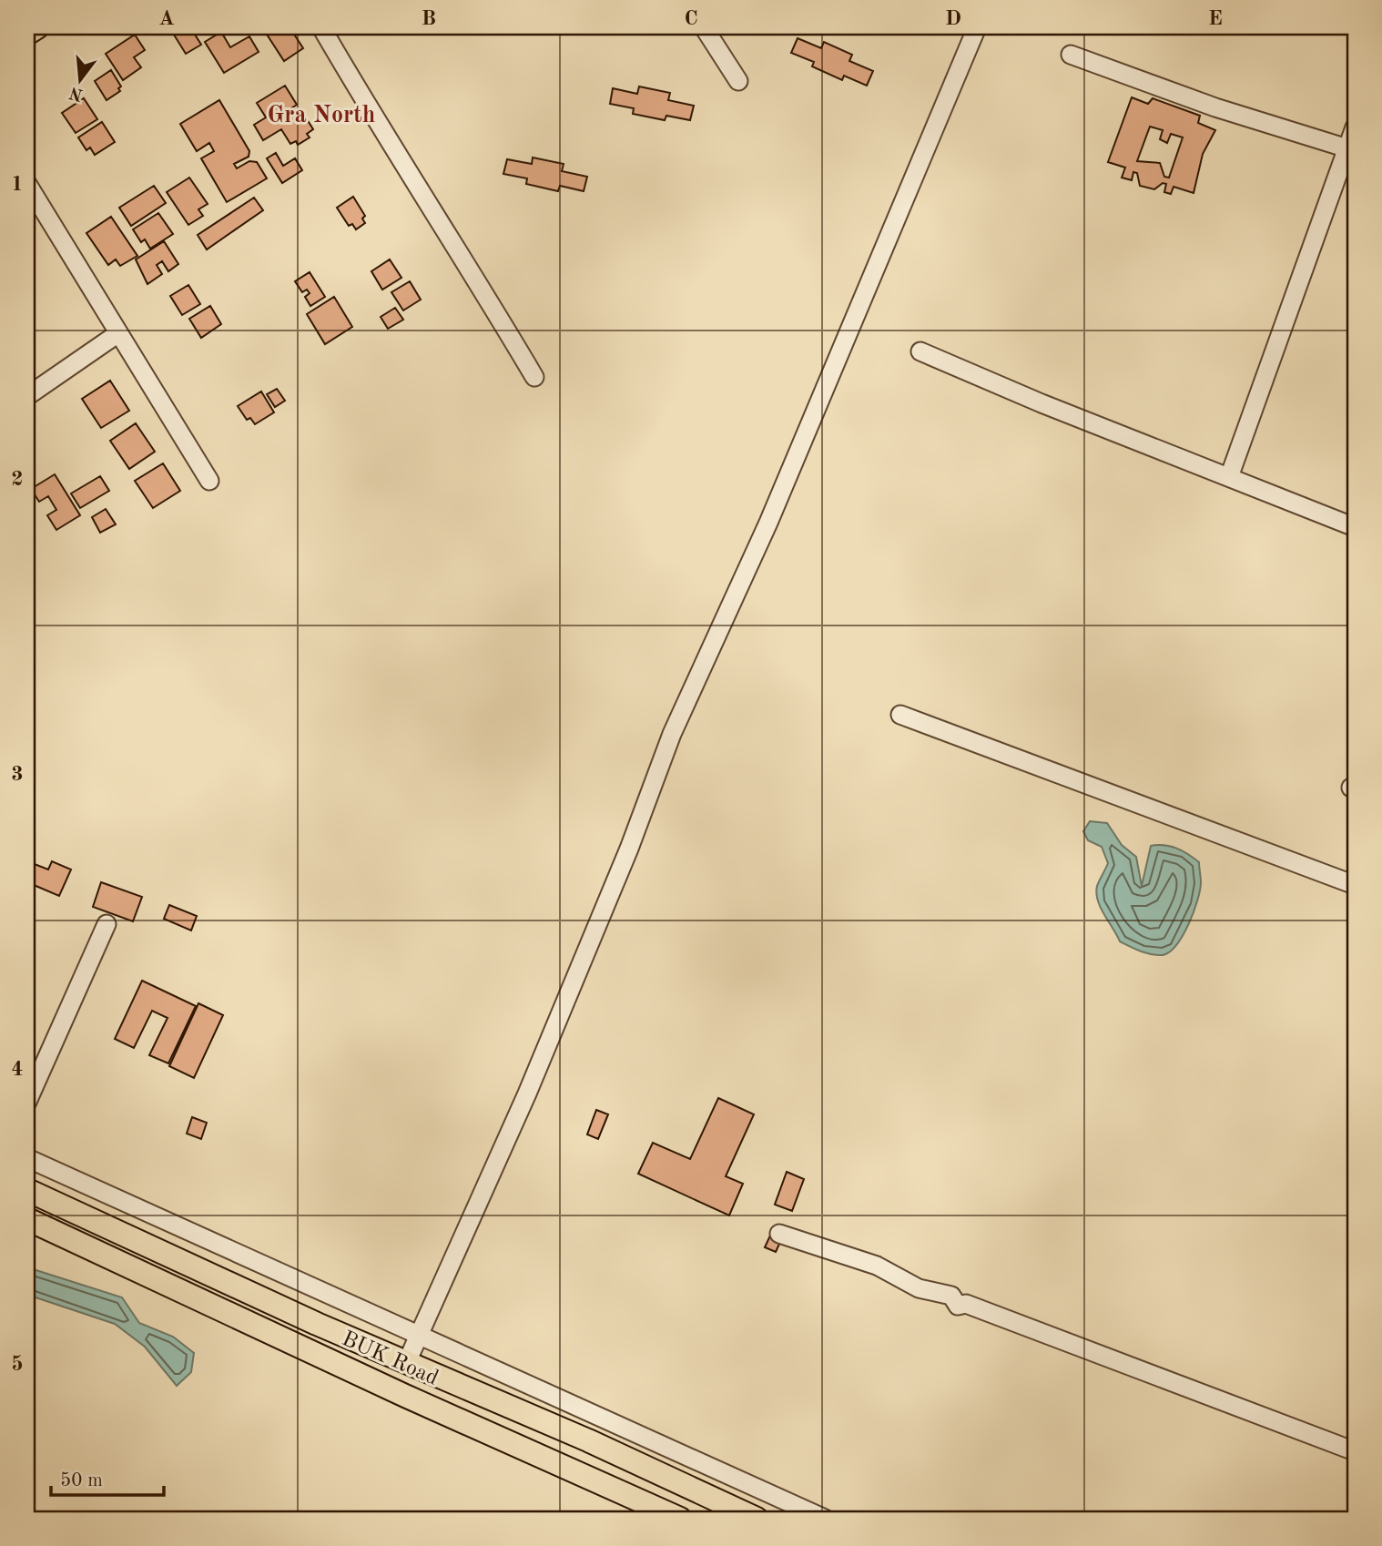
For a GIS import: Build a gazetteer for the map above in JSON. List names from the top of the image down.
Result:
{
  "streets": {
    "main road": ["BUK Road"]
  },
  "districts": ["Gra North"],
  "scale_bar": "50 m",
  "north": "bottom",
  "grid": {
    "columns": [
      "A",
      "B",
      "C",
      "D",
      "E"
    ],
    "rows": [
      "1",
      "2",
      "3",
      "4",
      "5"
    ]
  }
}
